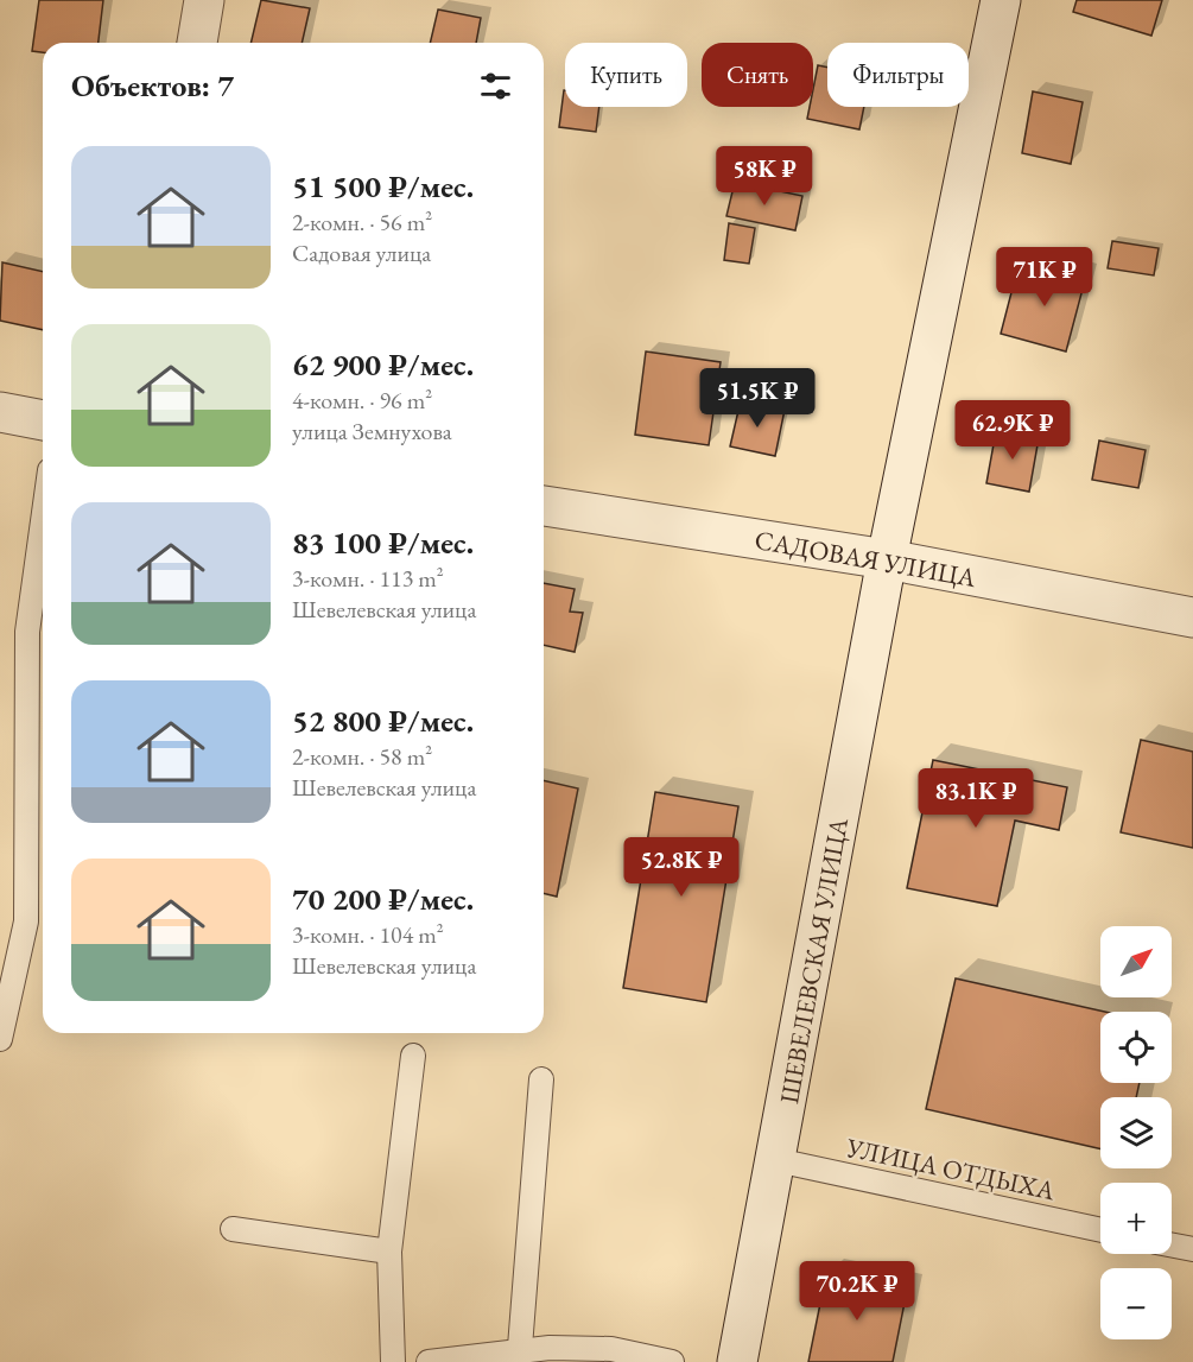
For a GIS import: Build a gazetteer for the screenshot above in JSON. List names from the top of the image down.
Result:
{
  "streets": {
    "main road": ["САДОВАЯ УЛИЦА", "ШЕВЕЛЕВСКАЯ УЛИЦА"],
    "lane": ["УЛИЦА ОТДЫХА"]
  },
  "crossings": [
    ["САДОВАЯ УЛИЦА", "ШЕВЕЛЕВСКАЯ УЛИЦА"],
    ["ШЕВЕЛЕВСКАЯ УЛИЦА", "УЛИЦА ОТДЫХА"]
  ],
  "north": "top right",
  "page": {
    "chip": ["Купить", "Снять", "Фильтры"],
    "heading": "Объектов: 7",
    "list": [
      {
        "name": "51 500 ₽/мес.",
        "note": "2-комн. · 56 m² · Садовая улица"
      },
      {
        "name": "62 900 ₽/мес.",
        "note": "4-комн. · 96 m² · улица Земнухова"
      },
      {
        "name": "83 100 ₽/мес.",
        "note": "3-комн. · 113 m² · Шевелевская улица"
      },
      {
        "name": "52 800 ₽/мес.",
        "note": "2-комн. · 58 m² · Шевелевская улица"
      },
      {
        "name": "70 200 ₽/мес.",
        "note": "3-комн. · 104 m² · Шевелевская улица"
      }
    ],
    "price": [
      "58K ₽",
      "71K ₽",
      "51.5K ₽",
      "62.9K ₽",
      "83.1K ₽",
      "52.8K ₽",
      "70.2K ₽"
    ],
    "map_buttons": ["+", "−"]
  }
}
